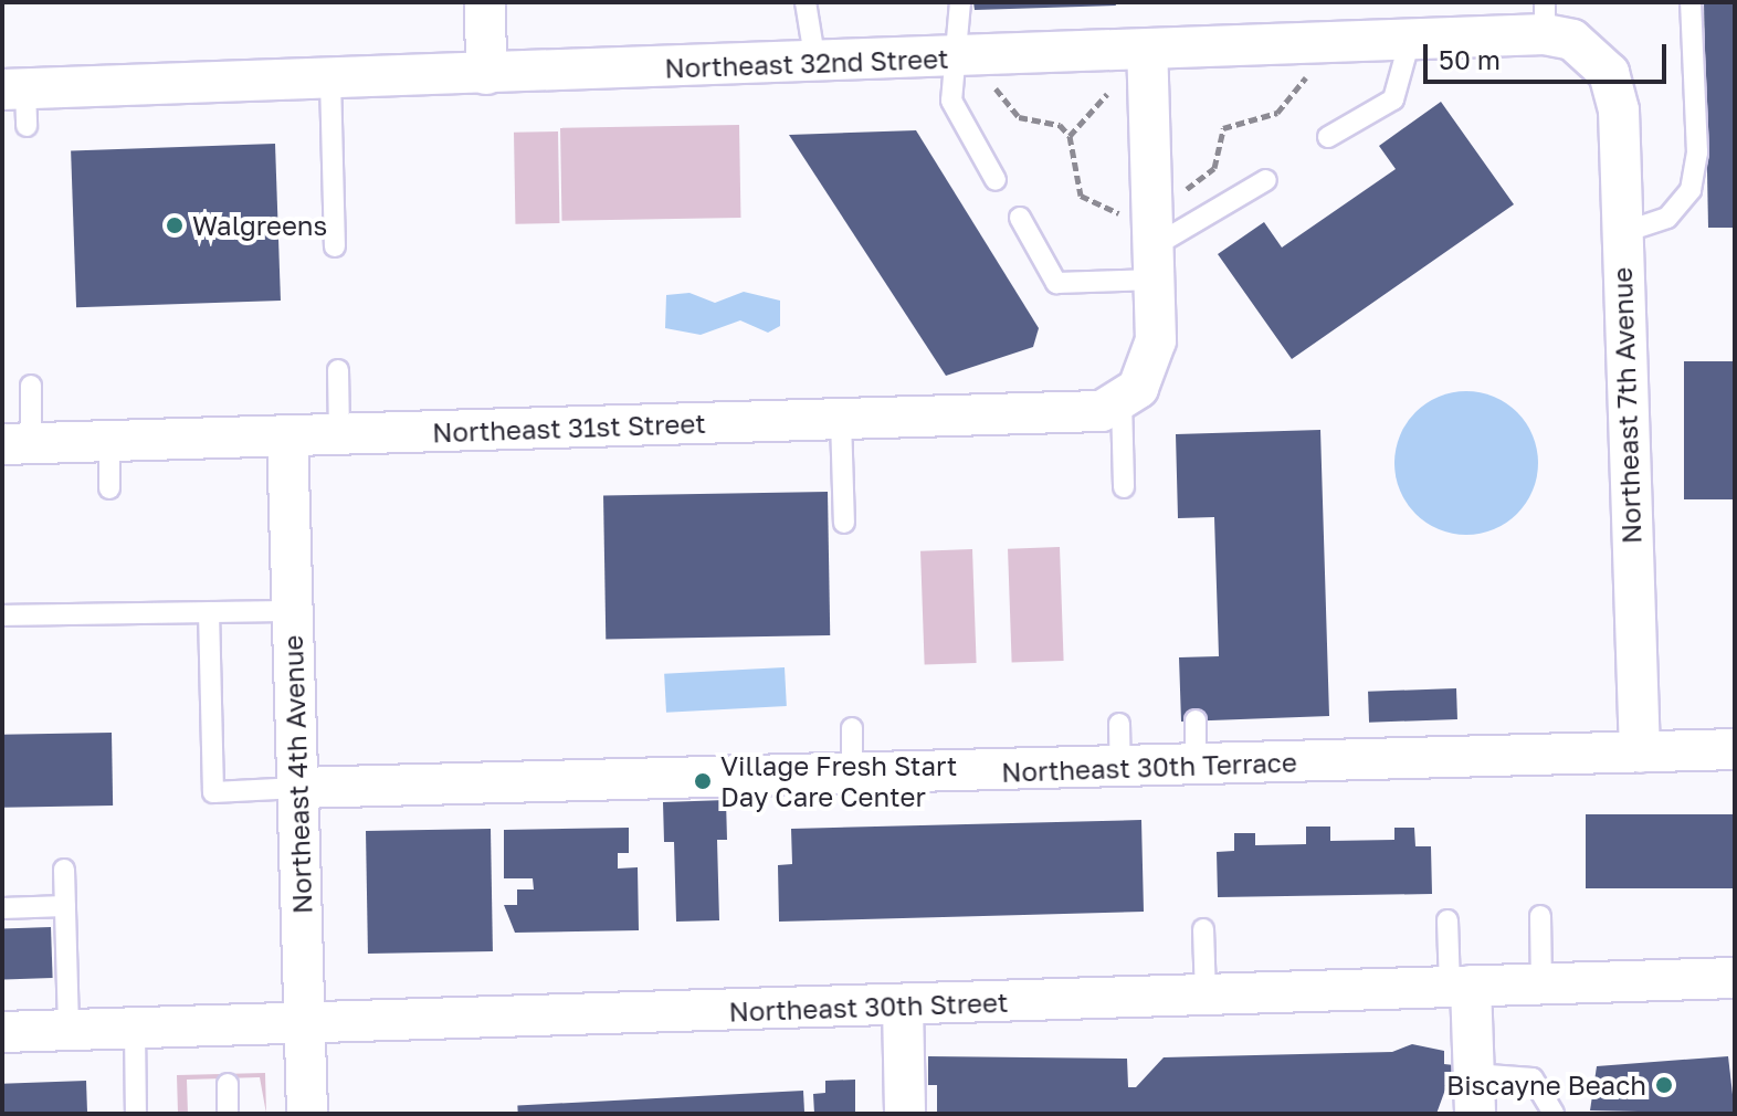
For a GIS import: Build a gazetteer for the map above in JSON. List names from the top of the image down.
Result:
{
  "streets": {
    "street": [
      "Northeast 32nd Street",
      "Northeast 7th Avenue",
      "Northeast 31st Street",
      "Northeast 30th Terrace",
      "Northeast 4th Avenue",
      "Northeast 30th Street"
    ]
  },
  "crossings": [
    ["Northeast 32nd Street", "Northeast 7th Avenue"],
    ["Northeast 7th Avenue", "Northeast 30th Terrace"],
    ["Northeast 31st Street", "Northeast 4th Avenue"],
    ["Northeast 30th Terrace", "Northeast 4th Avenue"],
    ["Northeast 4th Avenue", "Northeast 30th Street"]
  ],
  "places": ["Walgreens", "Village Fresh Start Day Care Center", "Biscayne Beach"],
  "scale_bar": "50 m"
}
